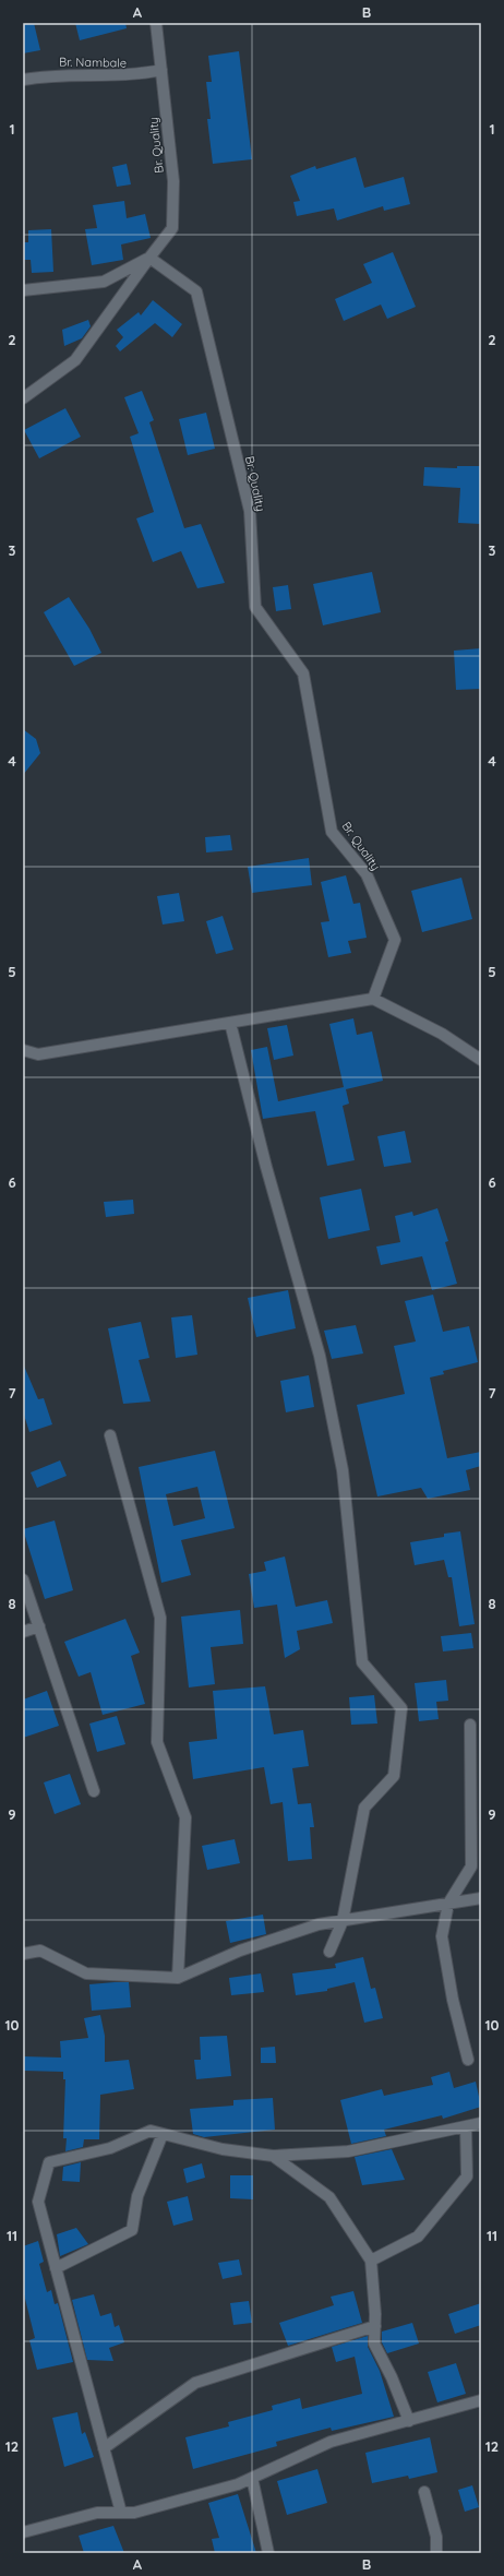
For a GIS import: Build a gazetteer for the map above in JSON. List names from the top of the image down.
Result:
{
  "streets": {
    "street": ["Br. Nambale", "Br. Quality"]
  },
  "crossings": [
    ["Br. Nambale", "Br. Quality"]
  ],
  "grid": {
    "columns": ["A", "B"],
    "rows": [
      "1",
      "2",
      "3",
      "4",
      "5",
      "6",
      "7",
      "8",
      "9",
      "10",
      "11",
      "12"
    ]
  }
}
